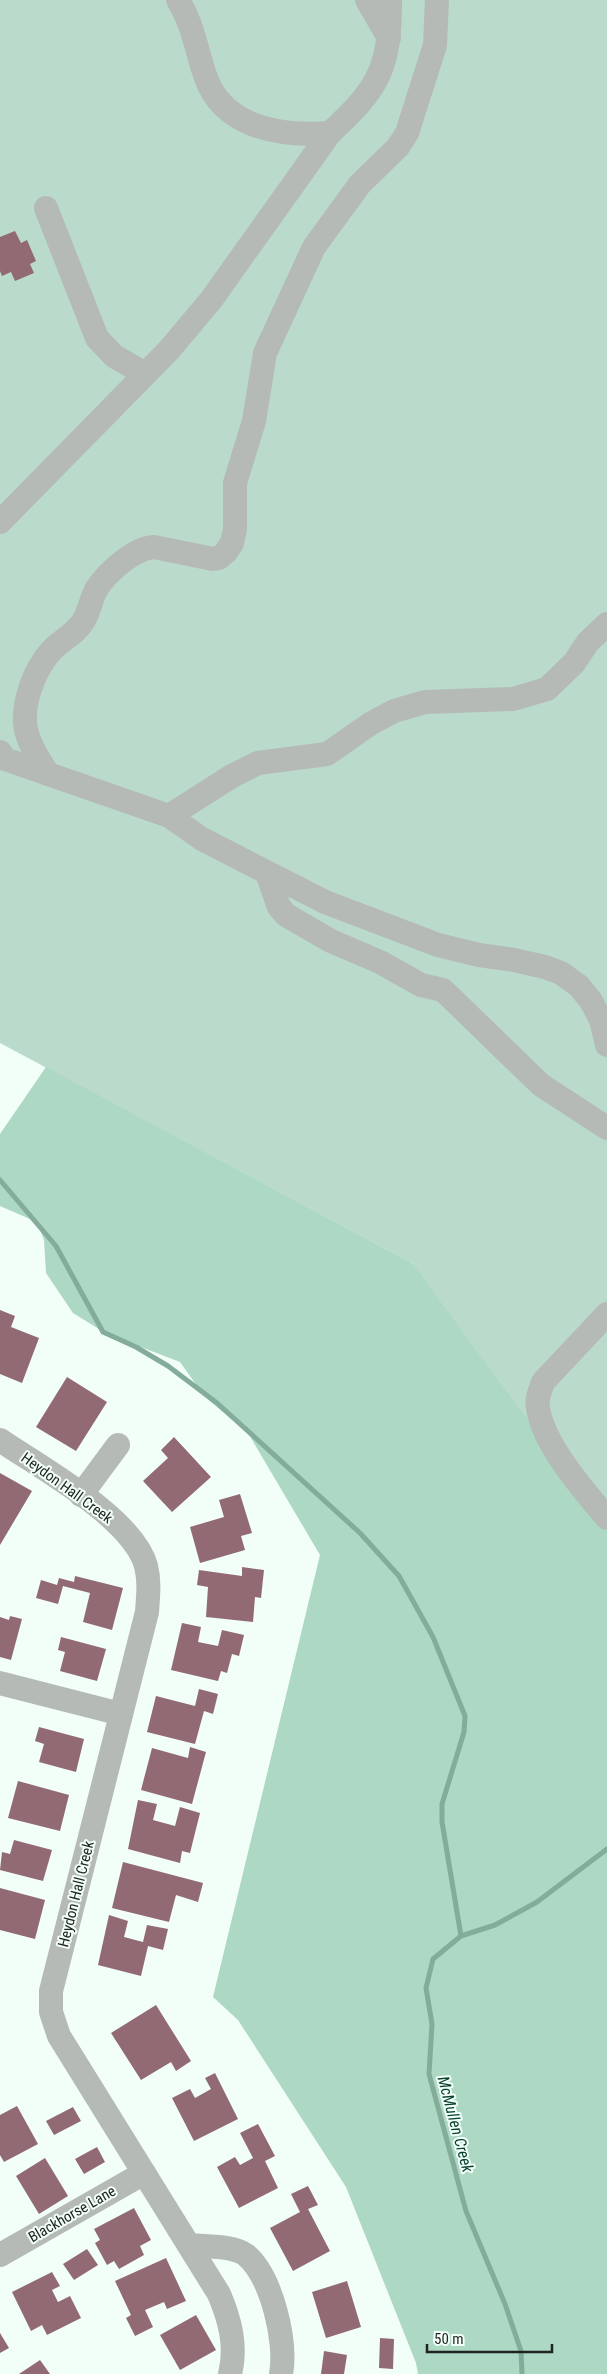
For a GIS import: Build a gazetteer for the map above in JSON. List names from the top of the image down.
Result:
{
  "streets": {
    "street": ["Heydon Hall Creek", "Blackhorse Lane"]
  },
  "crossings": [
    ["Heydon Hall Creek", "Blackhorse Lane"]
  ],
  "water": ["McMullen Creek"],
  "scale_bar": "50 m"
}
